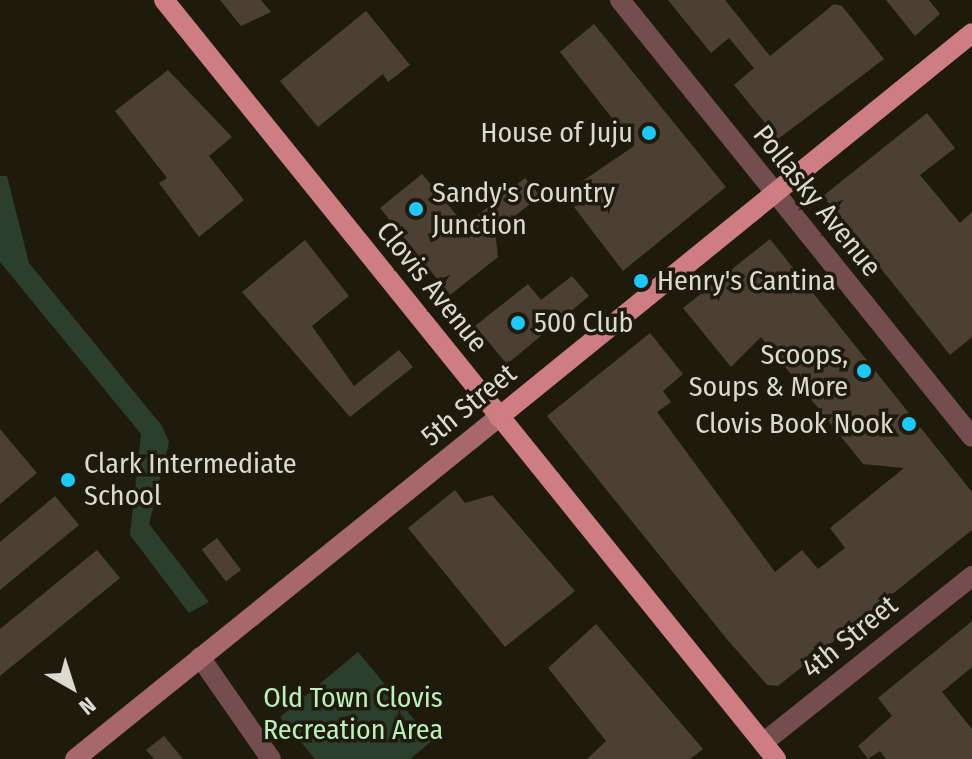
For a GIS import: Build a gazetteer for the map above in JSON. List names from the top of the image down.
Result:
{
  "streets": {
    "main road": ["Clovis Avenue", "5th Street"],
    "street": ["Pollasky Avenue", "4th Street"]
  },
  "crossings": [
    ["Pollasky Avenue", "5th Street"],
    ["Clovis Avenue", "5th Street"],
    ["Clovis Avenue", "4th Street"]
  ],
  "parks": ["Old Town Clovis Recreation Area"],
  "places": [
    "House of Juju",
    "Sandy's Country Junction",
    "Henry's Cantina",
    "500 Club",
    "Scoops, Soups & More",
    "Clovis Book Nook",
    "Clark Intermediate School"
  ],
  "north": "bottom right"
}
